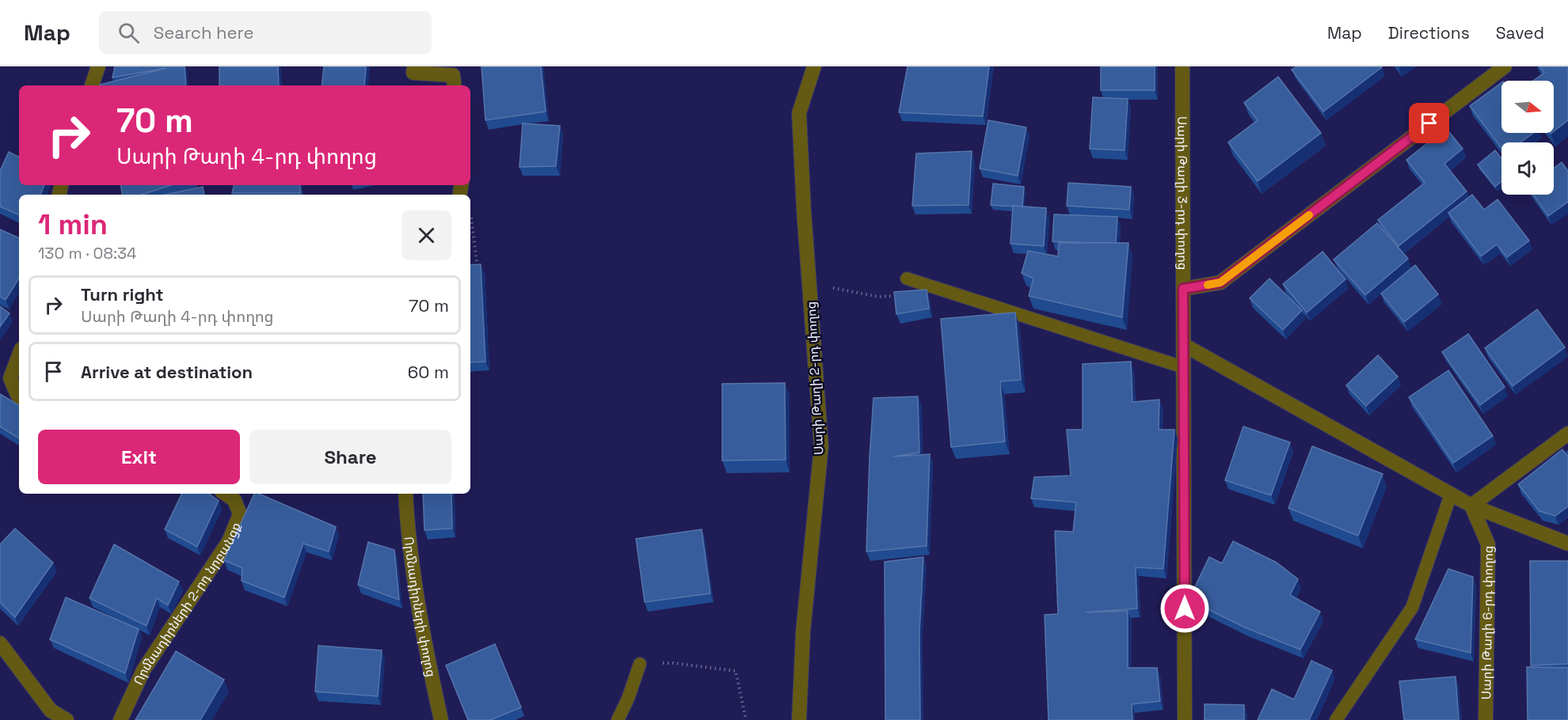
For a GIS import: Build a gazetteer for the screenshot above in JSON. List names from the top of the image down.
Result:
{
  "streets": {
    "street": [
      "Սարի Թաղի 3-րդ փողոց",
      "Սարի Թաղի 2-րդ փողոց",
      "Որմնադիրների 2-րդ նրբանցք",
      "Որմնադիրների փողոց",
      "Սարի Թաղի 6-րդ փողոց"
    ]
  },
  "north": "right",
  "page": {
    "header": "Map",
    "search": "Search here",
    "nav": ["Map", "Directions", "Saved"],
    "turn": ["70 m", "Սարի Թաղի 4-րդ փողոց"],
    "heading": ["1 min", "130 m · 08:34"],
    "list": [
      {
        "name": "Turn right",
        "note": "Սարի Թաղի 4-րդ փողոց",
        "value": "70 m"
      },
      {
        "name": "Arrive at destination",
        "value": "60 m"
      }
    ],
    "buttons": ["Exit", "Share"]
  }
}
